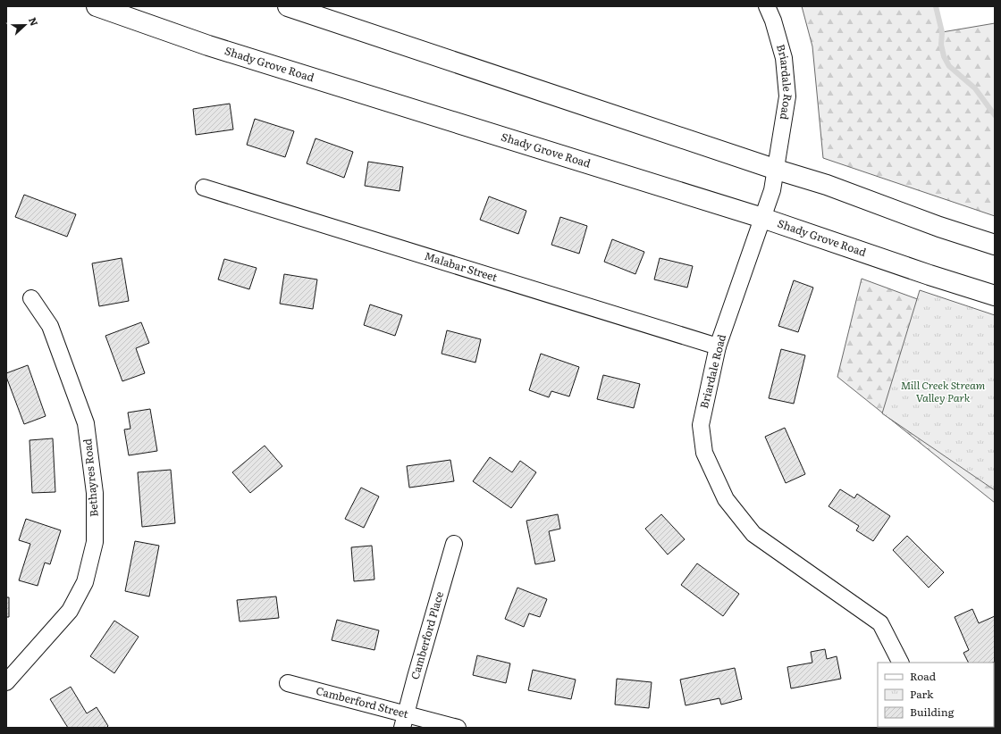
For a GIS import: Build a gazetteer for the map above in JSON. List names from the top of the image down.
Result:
{
  "streets": {
    "main road": ["Shady Grove Road"],
    "street": [
      "Briardale Road",
      "Malabar Street",
      "Bethayres Road",
      "Camberford Place",
      "Camberford Street"
    ]
  },
  "crossings": [
    ["Shady Grove Road", "Briardale Road"],
    ["Briardale Road", "Malabar Street"],
    ["Camberford Place", "Camberford Street"]
  ],
  "parks": ["Mill Creek Stream Valley Park"],
  "legend": ["Road", "Park", "Building"],
  "north": "right"
}
